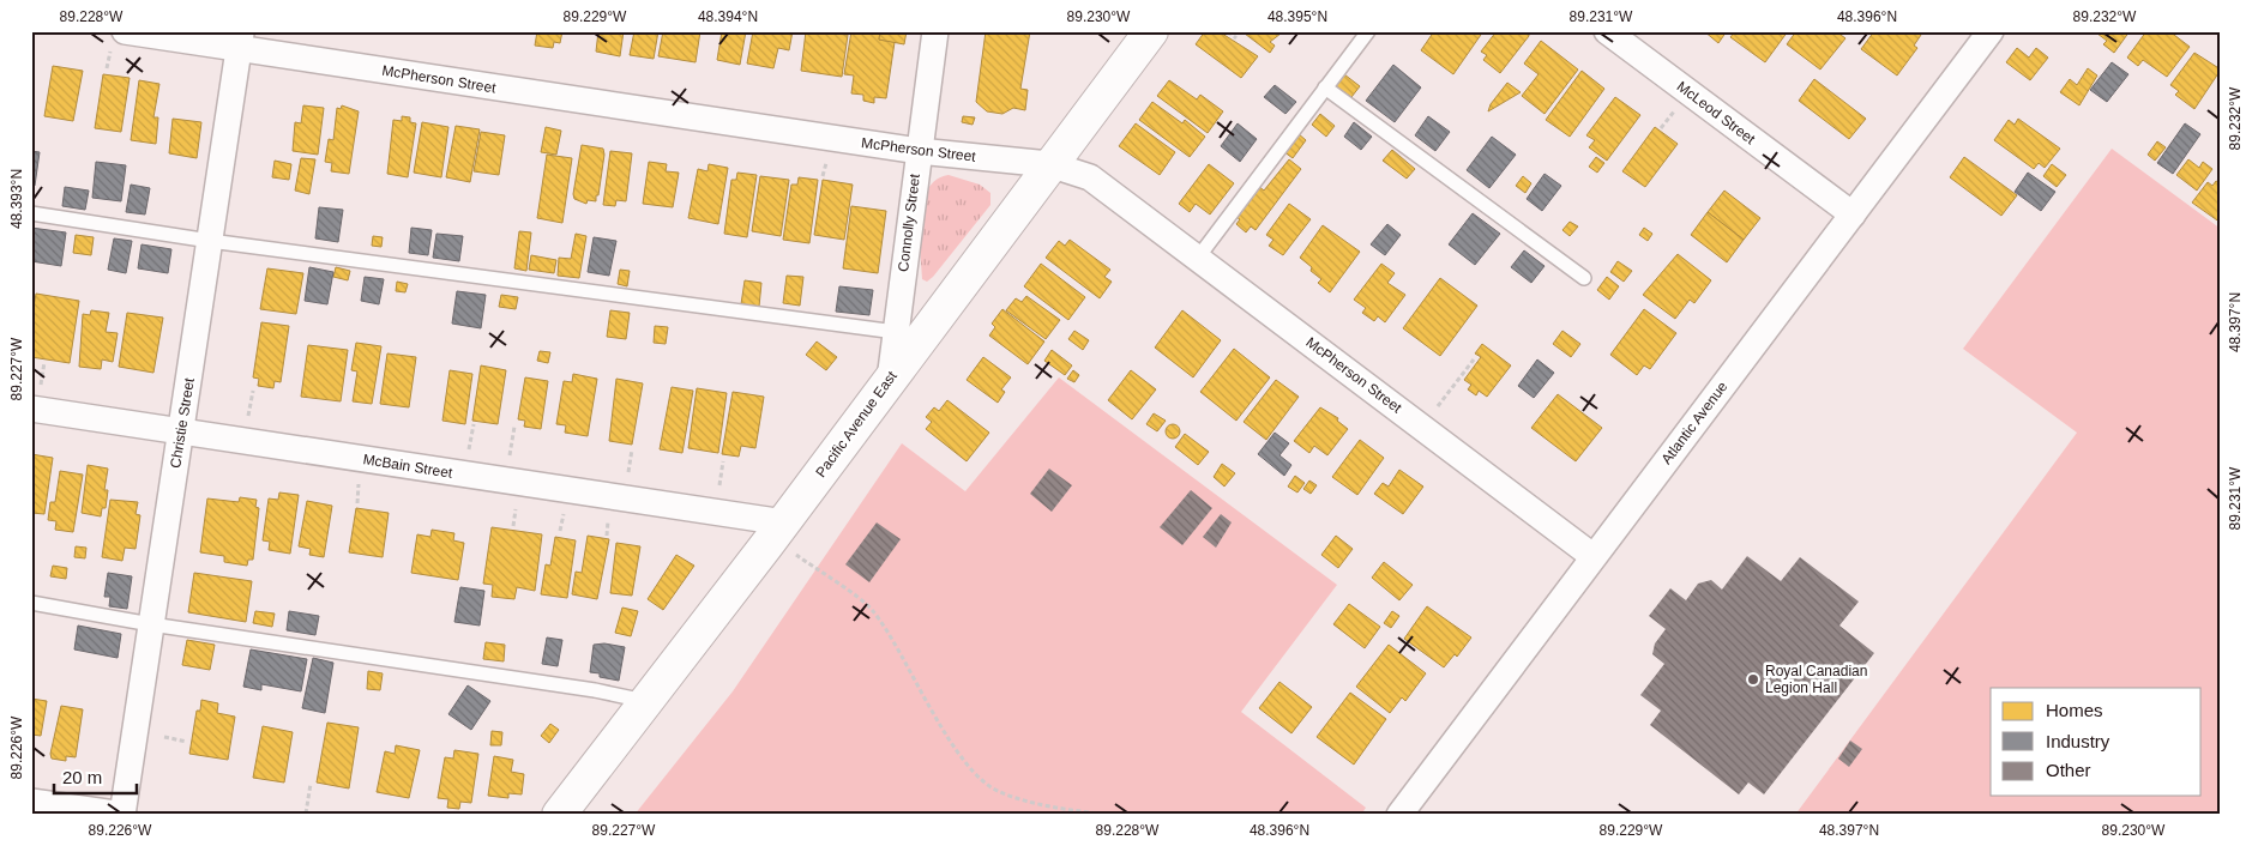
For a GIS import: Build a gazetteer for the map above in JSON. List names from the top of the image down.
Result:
{
  "streets": {
    "street": [
      "McPherson Street",
      "McLeod Street",
      "Connolly Street",
      "Christie Street",
      "Atlantic Avenue",
      "Pacific Avenue East",
      "McBain Street"
    ]
  },
  "crossings": [
    ["McPherson Street", "Connolly Street"],
    ["McPherson Street", "Christie Street"],
    ["McPherson Street", "Atlantic Avenue"],
    ["McPherson Street", "Pacific Avenue East"],
    ["McLeod Street", "Atlantic Avenue"],
    ["Connolly Street", "Pacific Avenue East"],
    ["Christie Street", "McBain Street"],
    ["Pacific Avenue East", "McBain Street"]
  ],
  "places": ["Royal Canadian Legion Hall"],
  "legend": ["Homes", "Industry", "Other"],
  "scale_bar": "20 m",
  "coordinates": [
    "89.228°W",
    "89.229°W",
    "48.394°N",
    "89.230°W",
    "48.395°N",
    "89.231°W",
    "48.396°N",
    "89.232°W",
    "48.393°N",
    "48.397°N",
    "89.227°W",
    "89.226°W"
  ]
}
